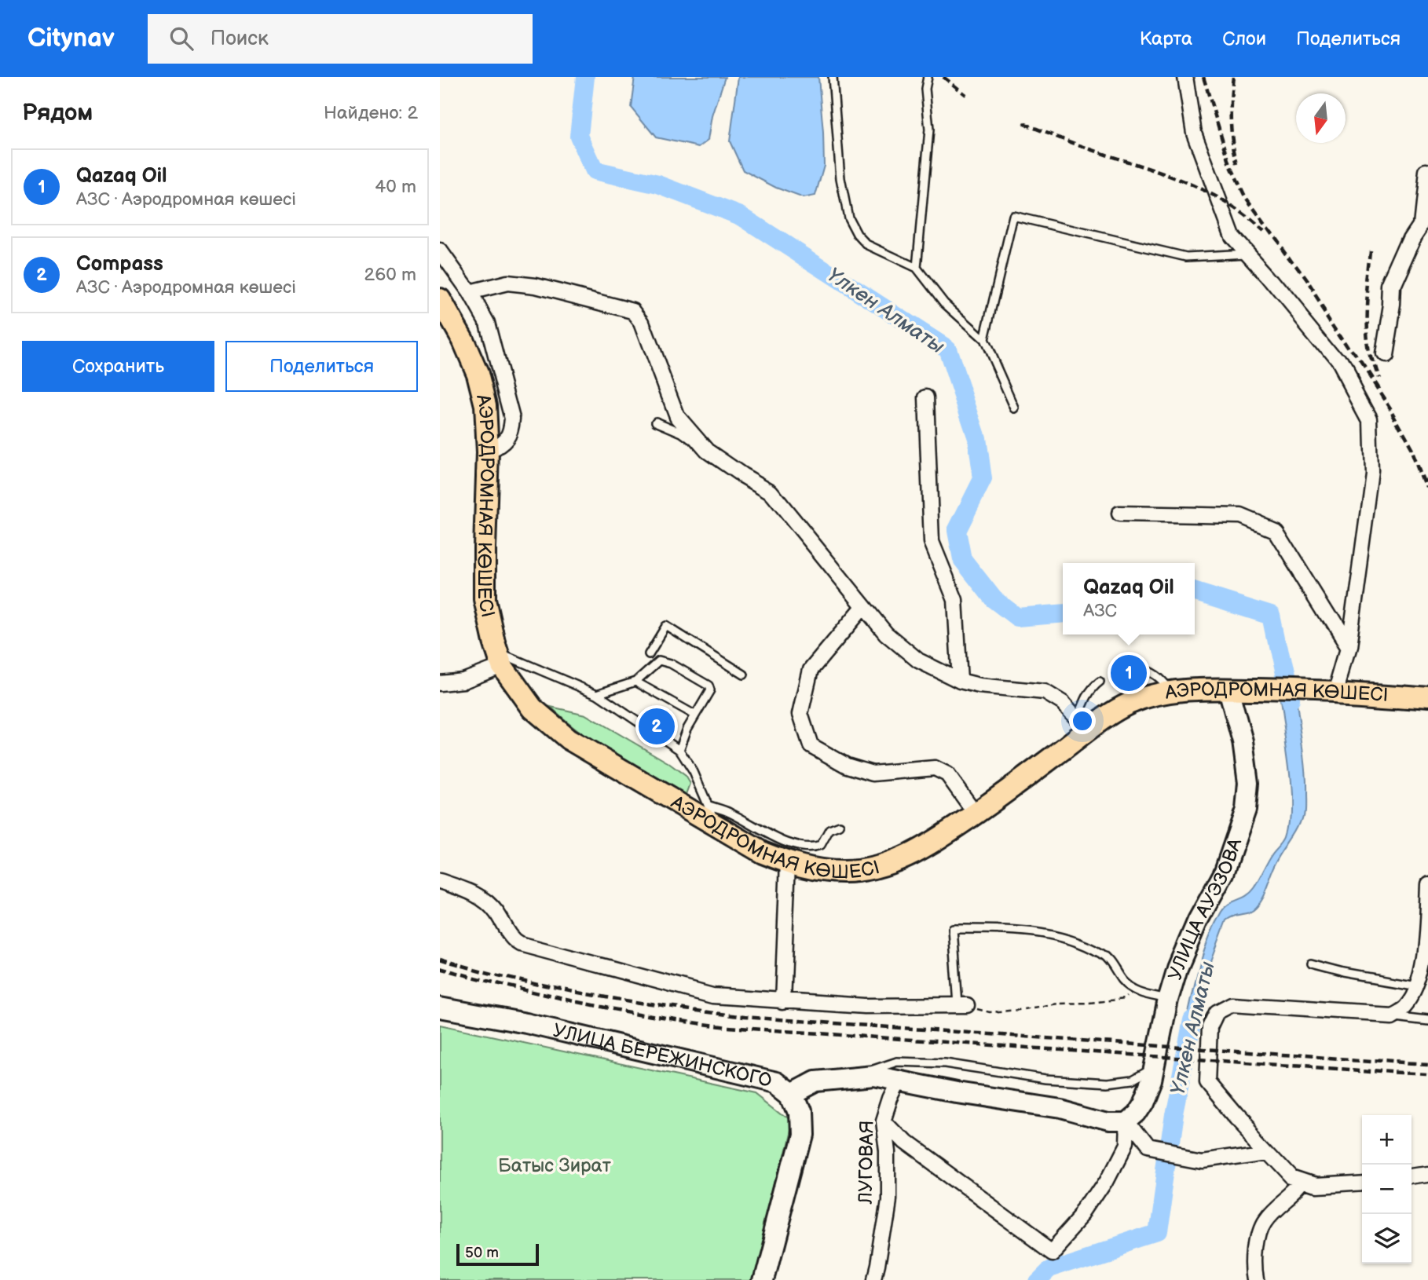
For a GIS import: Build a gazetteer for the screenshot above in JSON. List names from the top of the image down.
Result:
{
  "streets": {
    "main road": ["АЭРОДРОМНАЯ КӨШЕСІ", "УЛИЦА АУЭЗОВА", "УЛИЦА БЕРЕЖИНСКОГО"],
    "street": ["ЛУГОВАЯ"]
  },
  "crossings": [
    ["АЭРОДРОМНАЯ КӨШЕСІ", "УЛИЦА АУЭЗОВА"]
  ],
  "water": ["Үлкен Алматы"],
  "parks": ["Батыс Зират"],
  "scale_bar": "50 m",
  "north": "bottom",
  "page": {
    "header": "Citynav",
    "search": "Поиск",
    "nav": ["Карта", "Слои", "Поделиться"],
    "heading": ["Рядом", "Найдено: 2"],
    "list": [
      {
        "mark": "1",
        "name": "Qazaq Oil",
        "note": "АЗС · Аэродромная көшесі",
        "value": "40 m"
      },
      {
        "mark": "2",
        "name": "Compass",
        "note": "АЗС · Аэродромная көшесі",
        "value": "260 m"
      }
    ],
    "buttons": ["Сохранить", "Поделиться"],
    "popup": ["Qazaq Oil", "АЗС"],
    "pins": ["1", "2"],
    "map_buttons": ["+", "−"],
    "scale": "50 m"
  }
}
